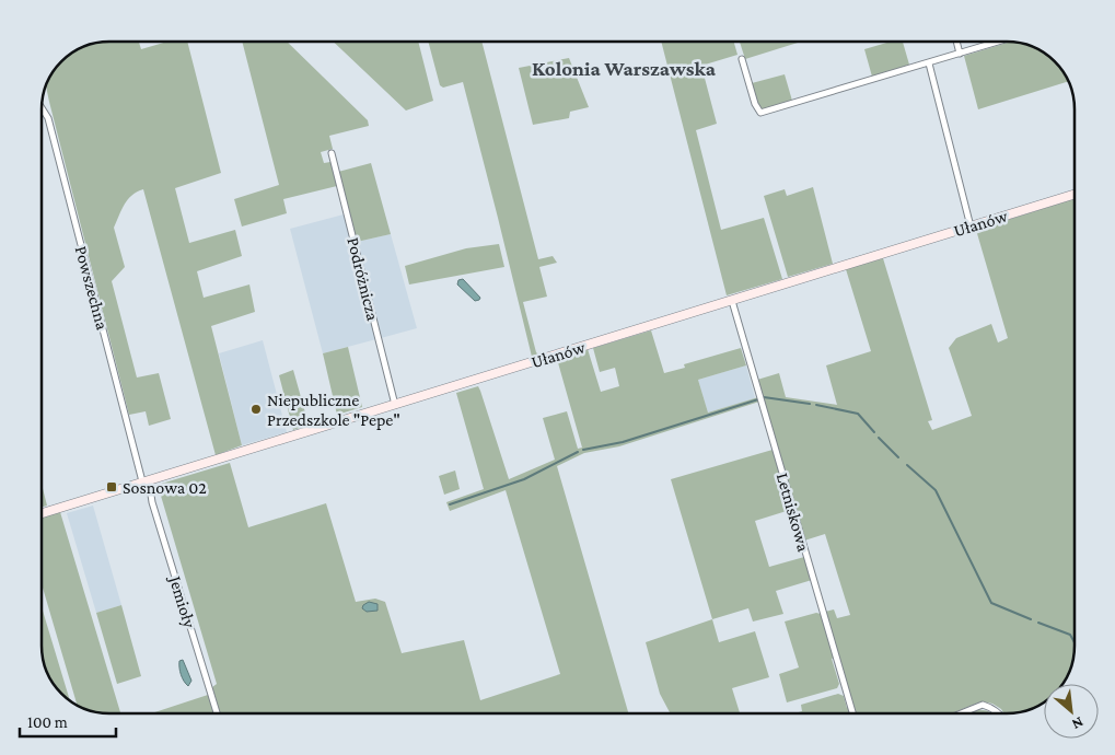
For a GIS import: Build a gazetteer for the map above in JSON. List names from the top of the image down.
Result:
{
  "streets": {
    "street": [
      "Ułanów",
      "Podróżnicza",
      "Powszechna",
      "Letniskowa",
      "Jemioły"
    ]
  },
  "crossings": [
    ["Ułanów", "Podróżnicza"],
    ["Ułanów", "Powszechna"],
    ["Ułanów", "Letniskowa"],
    ["Ułanów", "Jemioły"],
    ["Powszechna", "Jemioły"]
  ],
  "districts": ["Kolonia Warszawska"],
  "places": {
    "other": ["Niepubliczne Przedszkole \"Pepe\""],
    "transit": ["Sosnowa 02"]
  },
  "scale_bar": "100 m",
  "north": "bottom right"
}
